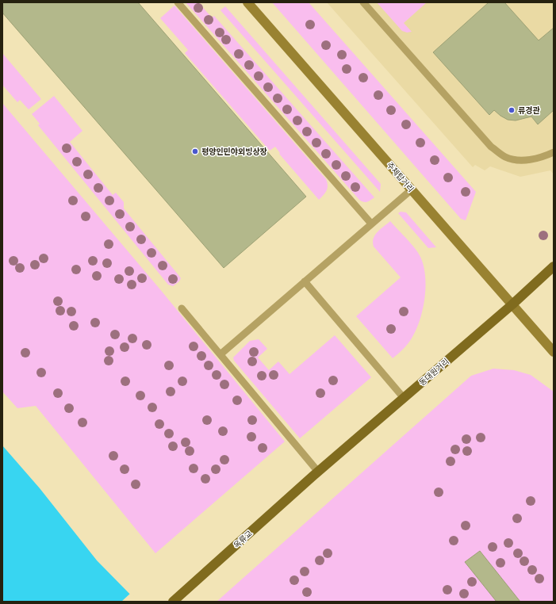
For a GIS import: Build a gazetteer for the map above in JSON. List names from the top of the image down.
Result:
{
  "streets": {
    "main road": ["주체탑거리", "동대원거리", "옥류교"]
  },
  "crossings": [
    ["주체탑거리", "동대원거리"],
    ["동대원거리", "옥류교"]
  ],
  "places": ["류경관", "평양인민야외빙상장"]
}
